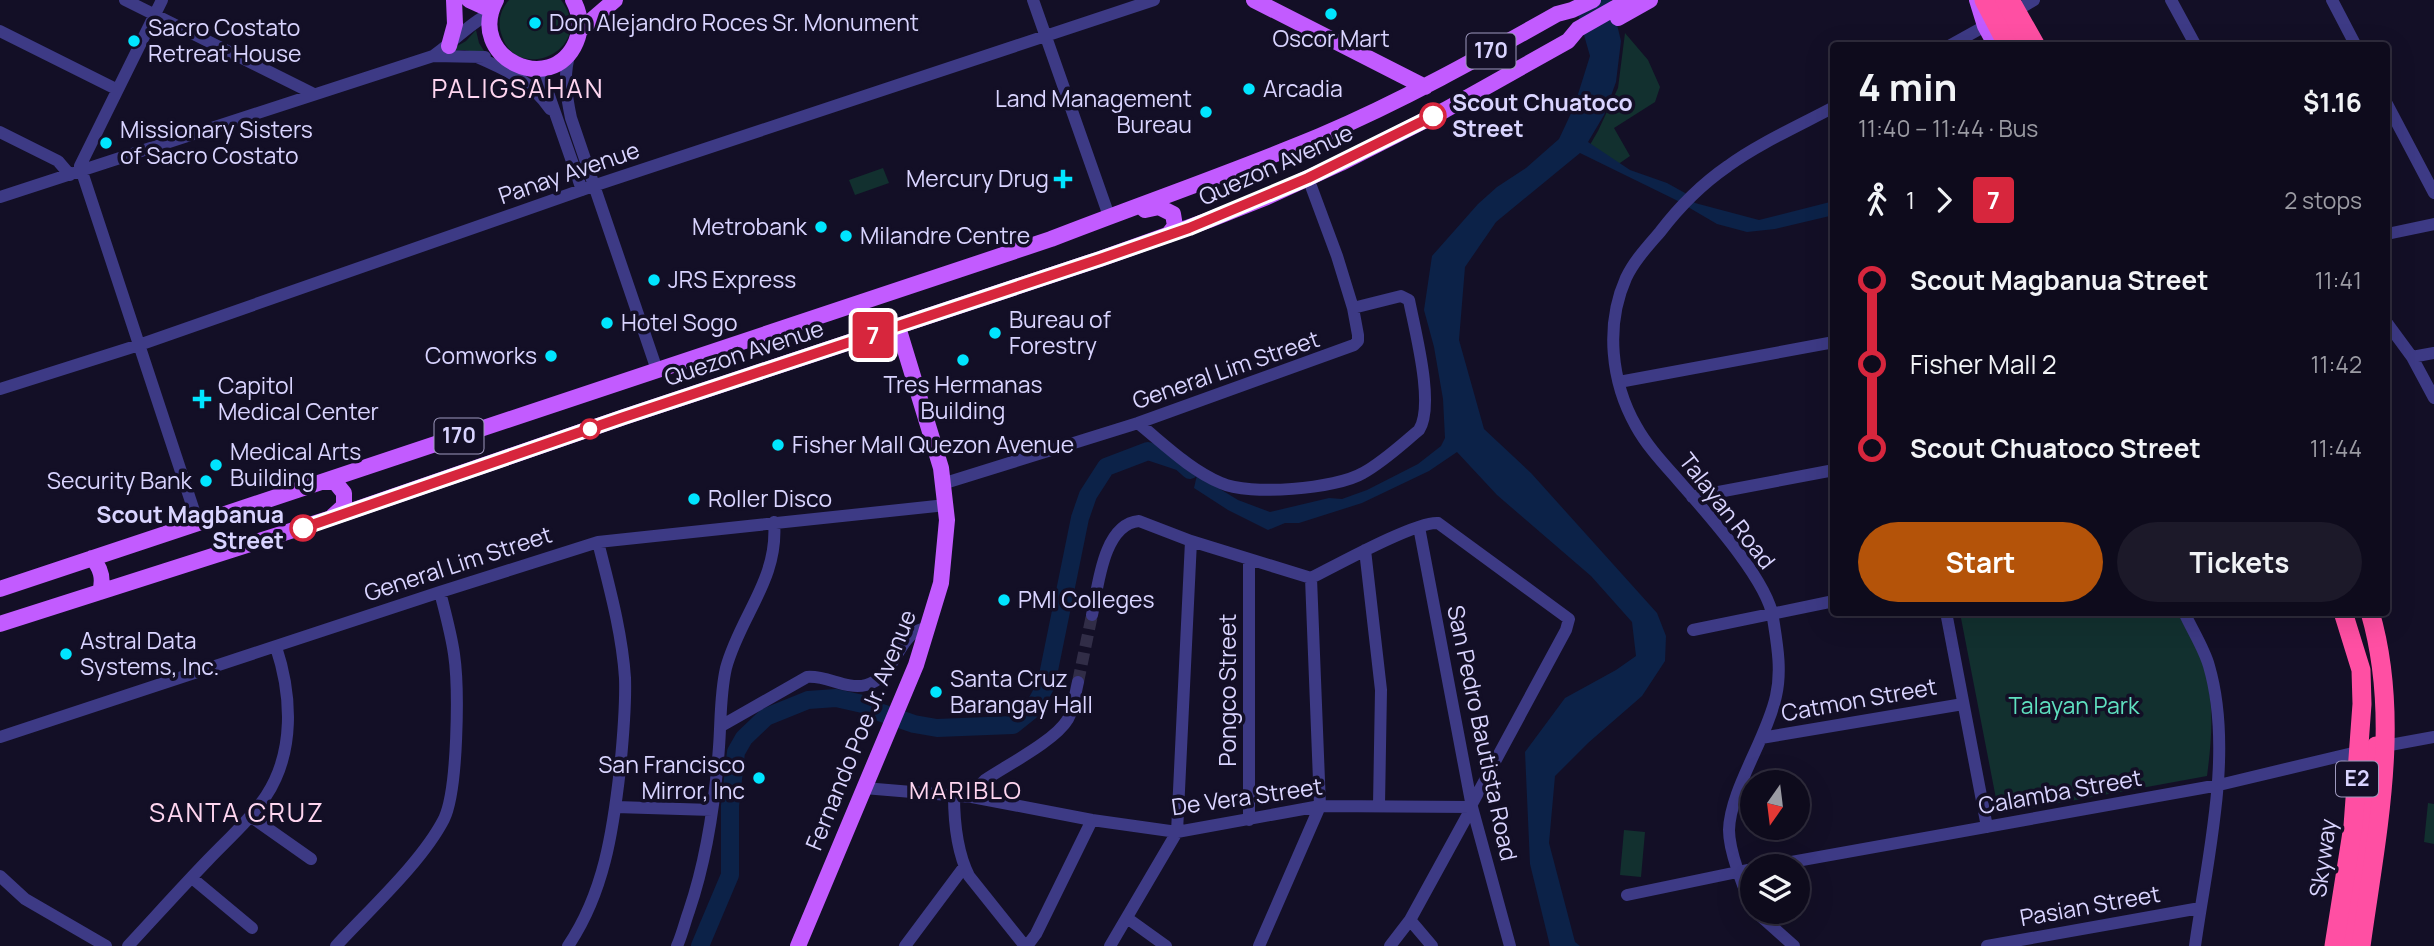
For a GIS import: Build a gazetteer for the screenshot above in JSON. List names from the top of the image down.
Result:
{
  "streets": {
    "highway": ["E2", "Skyway"],
    "main road": ["170", "Quezon Avenue", "Fernando Poe Jr. Avenue"],
    "street": [
      "Panay Avenue",
      "General Lim Street",
      "Talayan Road",
      "Pongco Street",
      "Catmon Street",
      "San Pedro Bautista Road",
      "Calamba Street",
      "De Vera Street",
      "Pasian Street"
    ]
  },
  "crossings": [
    ["Quezon Avenue", "General Lim Street"],
    ["Quezon Avenue", "Fernando Poe Jr. Avenue"],
    ["General Lim Street", "Fernando Poe Jr. Avenue"],
    ["Talayan Road", "Catmon Street"],
    ["Pongco Street", "De Vera Street"],
    ["Fernando Poe Jr. Avenue", "De Vera Street"],
    ["San Pedro Bautista Road", "De Vera Street"]
  ],
  "districts": ["PALIGSAHAN", "MARIBLO", "SANTA CRUZ"],
  "parks": ["Talayan Park"],
  "places": {
    "other": [
      "Oscor Mart",
      "Don Alejandro Roces Sr. Monument",
      "Sacro Costato Retreat House",
      "Arcadia",
      "Land Management Bureau",
      "Scout Chuatoco Street",
      "Missionary Sisters of Sacro Costato",
      "Metrobank",
      "Milandre Centre",
      "JRS Express",
      "Hotel Sogo",
      "Bureau of Forestry",
      "Comworks",
      "Tres Hermanas Building",
      "Fisher Mall Quezon Avenue",
      "Medical Arts Building",
      "Security Bank",
      "Roller Disco",
      "Scout Magbanua Street",
      "PMI Colleges",
      "Astral Data Systems, Inc.",
      "Santa Cruz Barangay Hall",
      "San Francisco Mirror, Inc"
    ],
    "health": ["Mercury Drug", "Capitol Medical Center"]
  },
  "lines": ["bus line 7"],
  "north": "bottom",
  "page": {
    "on_map": "7",
    "heading": ["4 min", "11:40 – 11:44 · Bus", "$1.16"],
    "legs": ["1", "7", "2 stops"],
    "list": [
      {
        "name": "Scout Magbanua Street",
        "value": "11:41"
      },
      {
        "name": "Fisher Mall 2",
        "value": "11:42"
      },
      {
        "name": "Scout Chuatoco Street",
        "value": "11:44"
      }
    ],
    "buttons": ["Start", "Tickets"]
  }
}
